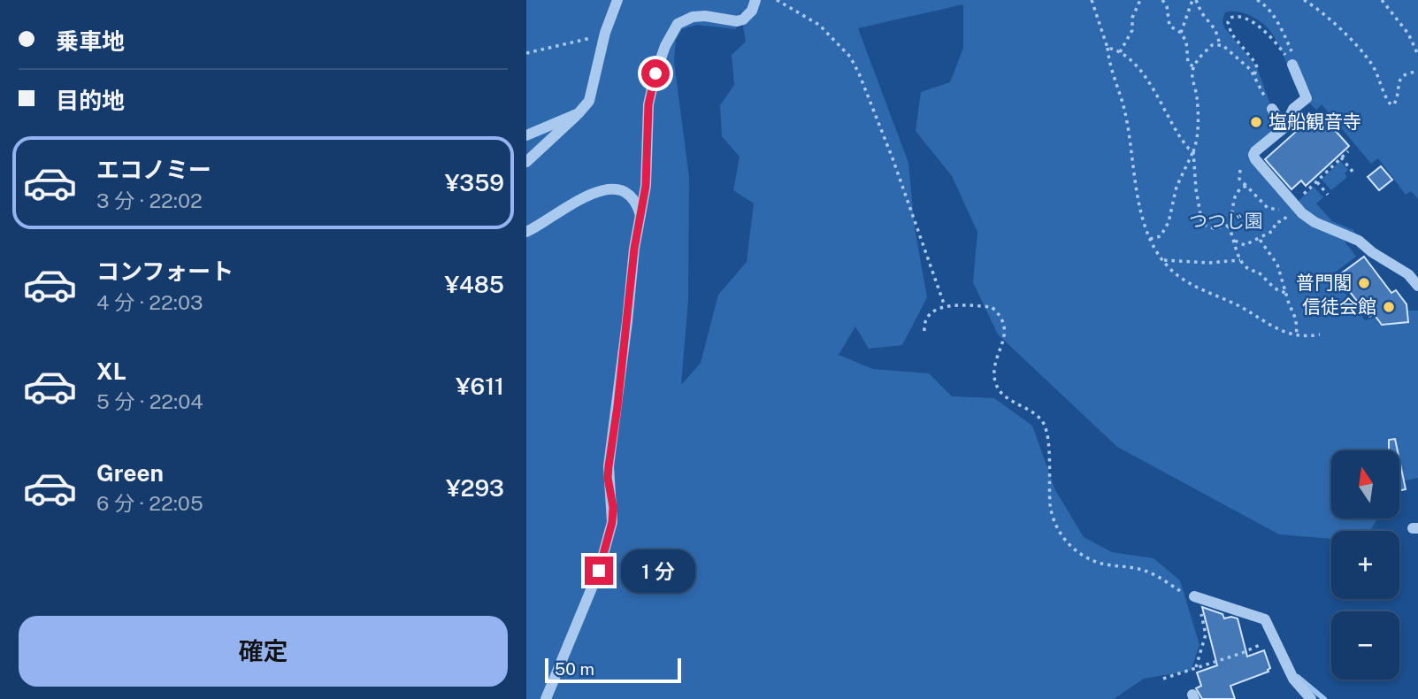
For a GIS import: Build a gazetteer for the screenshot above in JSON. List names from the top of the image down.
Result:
{
  "parks": ["つつじ園"],
  "places": ["塩船観音寺", "普門閣", "信徒会館"],
  "scale_bar": "50 m",
  "north": "top",
  "page": {
    "banner": ["乗車地", "目的地"],
    "list": [
      {
        "name": "エコノミー",
        "note": "3 分 · 22:02",
        "value": "¥359"
      },
      {
        "name": "コンフォート",
        "note": "4 分 · 22:03",
        "value": "¥485"
      },
      {
        "name": "XL",
        "note": "5 分 · 22:04",
        "value": "¥611"
      },
      {
        "name": "Green",
        "note": "6 分 · 22:05",
        "value": "¥293"
      }
    ],
    "map_buttons": ["+", "−"],
    "bubble": "1 分",
    "buttons": "確定",
    "scale": "50 m"
  }
}
